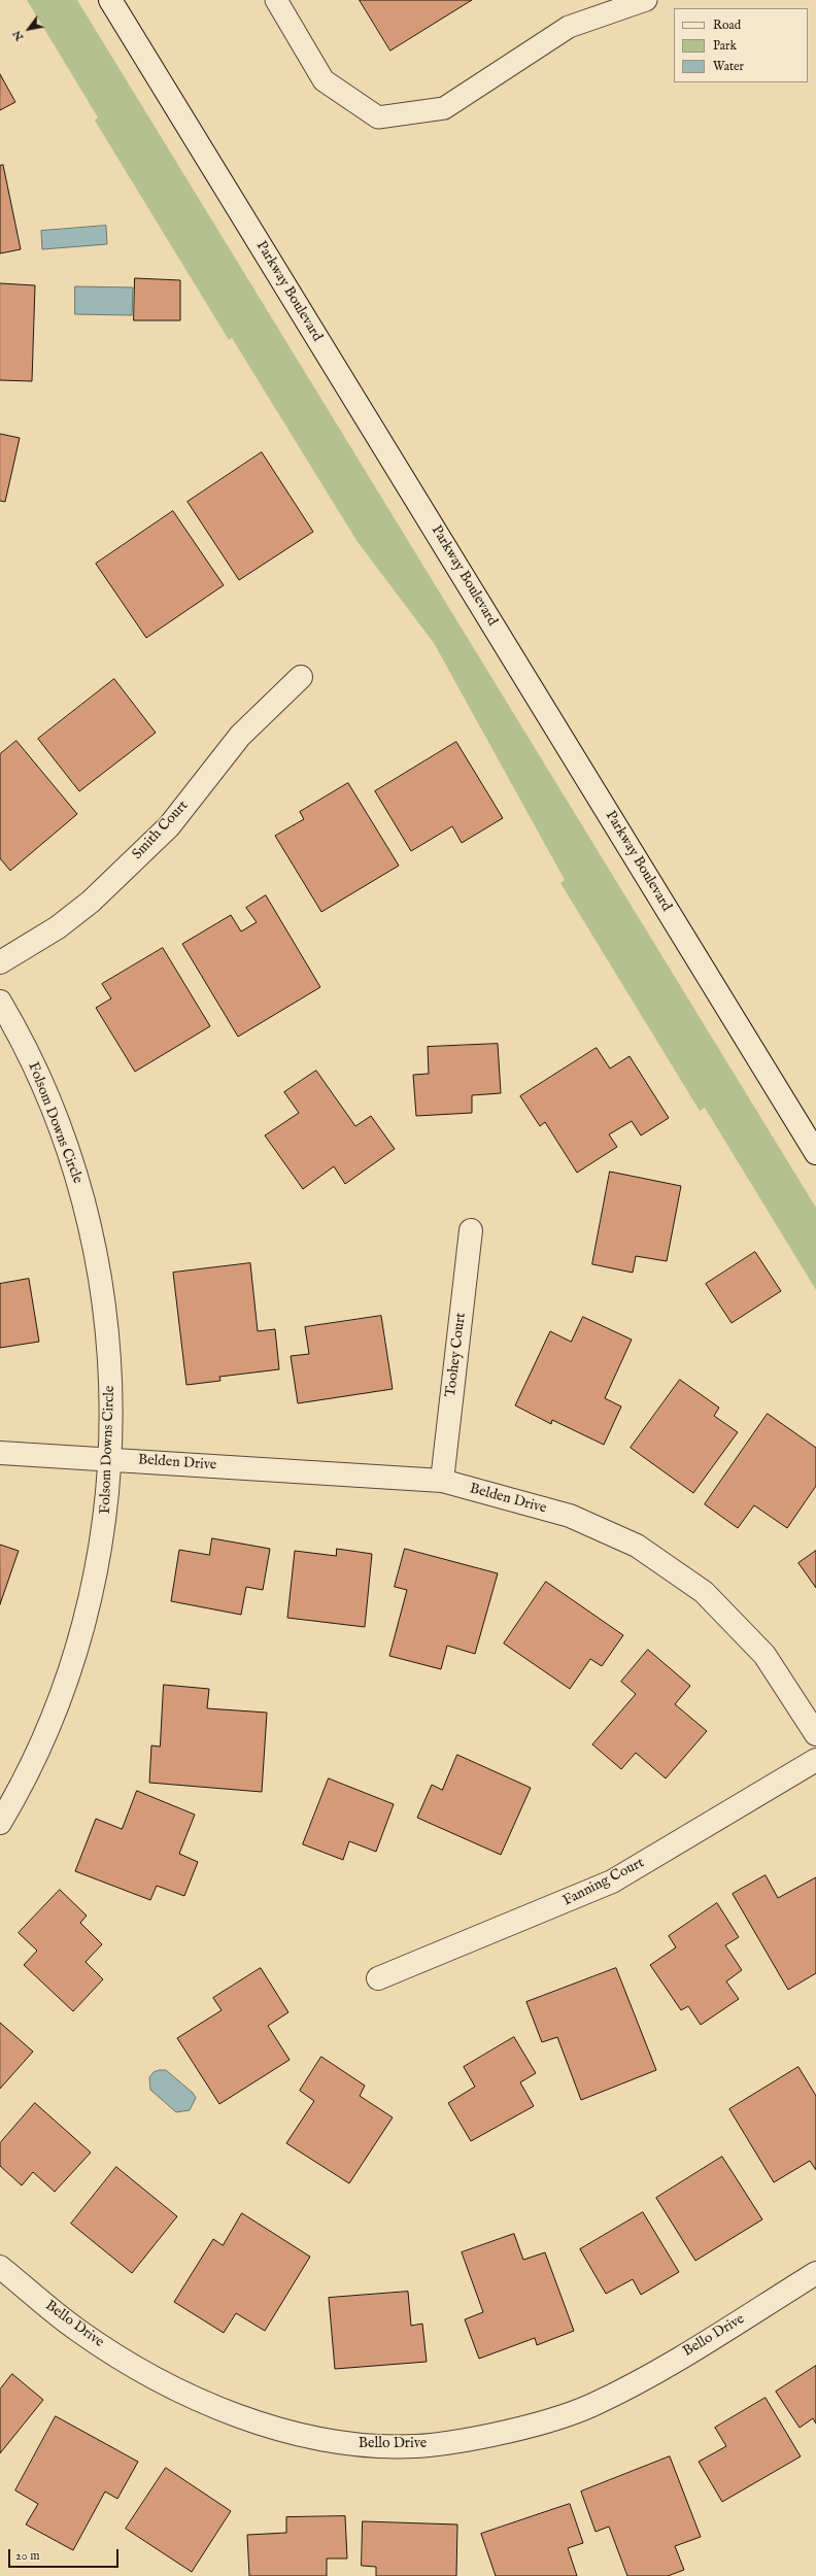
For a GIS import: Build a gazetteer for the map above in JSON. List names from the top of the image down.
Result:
{
  "streets": {
    "street": [
      "Parkway Boulevard",
      "Smith Court",
      "Folsom Downs Circle",
      "Toohey Court",
      "Belden Drive",
      "Fanning Court",
      "Bello Drive"
    ]
  },
  "crossings": [
    ["Folsom Downs Circle", "Belden Drive"],
    ["Toohey Court", "Belden Drive"]
  ],
  "legend": ["Road", "Park", "Water"],
  "scale_bar": "20 m",
  "north": "bottom left"
}
